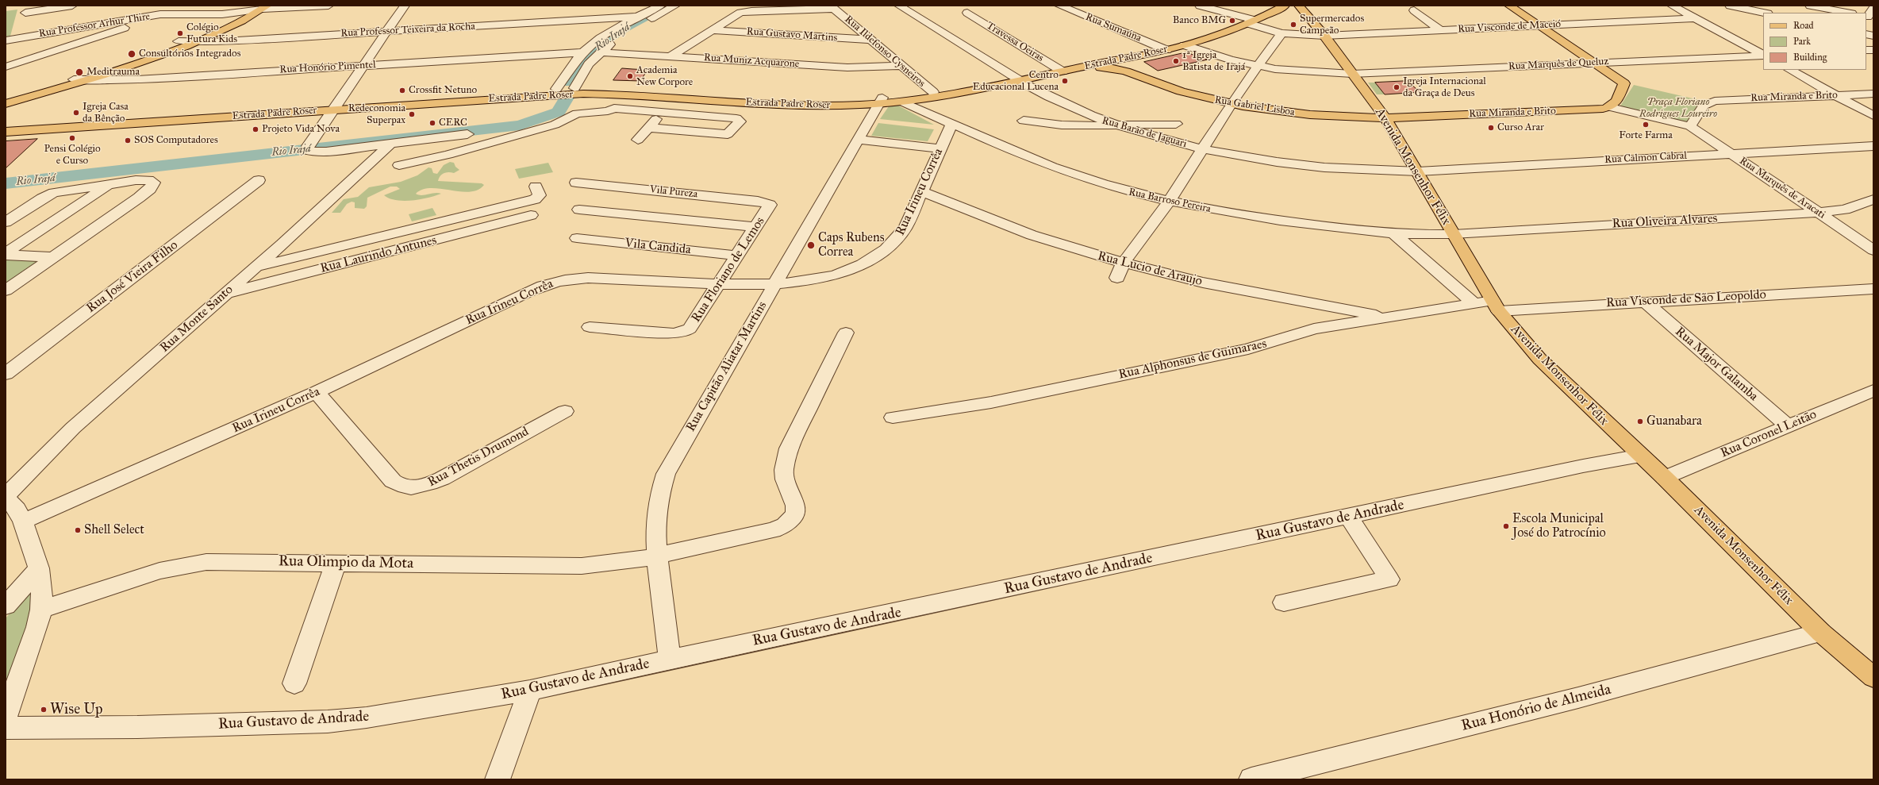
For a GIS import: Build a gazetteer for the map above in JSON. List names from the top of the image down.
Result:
{
  "streets": {
    "main road": [
      "Estrada Padre Roser",
      "Rua Miranda e Brito",
      "Rua Gabriel Lisboa",
      "Avenida Monsenhor Félix"
    ],
    "street": [
      "Rua Professor Arhur Thire",
      "Rua Visconde de Maceió",
      "Rua Sumaúna",
      "Rua Professor Teixeira da Rocha",
      "Rua Gustavo Martins",
      "Travessa Oeiras",
      "Rua Ildefonso Cysneiros",
      "Rua Muniz Acquarone",
      "Rua Marquês de Queluz",
      "Rua Honório Pimentel",
      "Rua Barão de Jaguari",
      "Rua Calmon Cabral",
      "Rua Marquês de Aracati",
      "Vila Pureza",
      "Rua Irineu Corrêa",
      "Rua Barroso Pereira",
      "Rua Oliveira Alvares",
      "Vila Candida",
      "Rua Laurindo Antunes",
      "Rua Lucio de Araujo",
      "Rua Floriano de Lemos",
      "Rua José Vieira Filho",
      "Rua Visconde de São Leopoldo",
      "Rua Monte Santo",
      "Rua Alphonsus de Guimaraes",
      "Rua Major Galamba",
      "Rua Capitão Aliatar Martins",
      "Rua Coronel Leitão",
      "Rua Thetis Drumond",
      "Rua Gustavo de Andrade",
      "Rua Olimpio da Mota",
      "Rua Honório de Almeida"
    ]
  },
  "crossings": [
    ["Rua Visconde de Maceió", "Estrada Padre Roser"],
    ["Rua Visconde de Maceió", "Avenida Monsenhor Félix"],
    ["Rua Sumaúna", "Estrada Padre Roser"],
    ["Rua Gustavo Martins", "Rua Ildefonso Cysneiros"],
    ["Travessa Oeiras", "Estrada Padre Roser"],
    ["Travessa Oeiras", "Rua Gabriel Lisboa"],
    ["Rua Ildefonso Cysneiros", "Estrada Padre Roser"],
    ["Rua Ildefonso Cysneiros", "Rua Muniz Acquarone"],
    ["Estrada Padre Roser", "Rua Marquês de Queluz"],
    ["Estrada Padre Roser", "Rua Gabriel Lisboa"],
    ["Estrada Padre Roser", "Rua Barão de Jaguari"],
    ["Estrada Padre Roser", "Rua Barroso Pereira"],
    ["Estrada Padre Roser", "Rua Capitão Aliatar Martins"],
    ["Rua Marquês de Queluz", "Avenida Monsenhor Félix"],
    ["Rua Miranda e Brito", "Rua Gabriel Lisboa"],
    ["Rua Miranda e Brito", "Avenida Monsenhor Félix"],
    ["Rua Miranda e Brito", "Rua Marquês de Aracati"],
    ["Rua Gabriel Lisboa", "Avenida Monsenhor Félix"],
    ["Rua Barão de Jaguari", "Rua Calmon Cabral"],
    ["Rua Barão de Jaguari", "Avenida Monsenhor Félix"],
    ["Rua Calmon Cabral", "Avenida Monsenhor Félix"],
    ["Rua Calmon Cabral", "Rua Marquês de Aracati"],
    ["Avenida Monsenhor Félix", "Rua Barroso Pereira"],
    ["Avenida Monsenhor Félix", "Rua Oliveira Alvares"],
    ["Avenida Monsenhor Félix", "Rua Visconde de São Leopoldo"],
    ["Avenida Monsenhor Félix", "Rua Alphonsus de Guimaraes"],
    ["Avenida Monsenhor Félix", "Rua Coronel Leitão"],
    ["Avenida Monsenhor Félix", "Rua Gustavo de Andrade"],
    ["Avenida Monsenhor Félix", "Rua Honório de Almeida"],
    ["Rua Marquês de Aracati", "Rua Oliveira Alvares"],
    ["Vila Pureza", "Rua Floriano de Lemos"],
    ["Rua Irineu Corrêa", "Rua Barroso Pereira"],
    ["Rua Irineu Corrêa", "Rua Lucio de Araujo"],
    ["Rua Irineu Corrêa", "Rua Floriano de Lemos"],
    ["Rua Irineu Corrêa", "Rua Capitão Aliatar Martins"],
    ["Rua Irineu Corrêa", "Rua Thetis Drumond"],
    ["Rua Barroso Pereira", "Rua Oliveira Alvares"],
    ["Vila Candida", "Rua Floriano de Lemos"],
    ["Rua Laurindo Antunes", "Rua Monte Santo"],
    ["Rua Lucio de Araujo", "Rua Alphonsus de Guimaraes"],
    ["Rua Visconde de São Leopoldo", "Rua Alphonsus de Guimaraes"],
    ["Rua Visconde de São Leopoldo", "Rua Major Galamba"],
    ["Rua Major Galamba", "Rua Coronel Leitão"],
    ["Rua Capitão Aliatar Martins", "Rua Gustavo de Andrade"],
    ["Rua Capitão Aliatar Martins", "Rua Olimpio da Mota"]
  ],
  "water": ["Rio Irajá"],
  "parks": ["Praça Floriano Rodrigues Loureiro"],
  "places": [
    "Banco BMG",
    "Supermercados Campeão",
    "Colégio Futura Kids",
    "Consultórios Integrados",
    "1ª Igreja Batista de Irajá",
    "Meditrauma",
    "Academia New Corpore",
    "Centro Educacional Lucena",
    "Igreja Internacional da Graça de Deus",
    "Crossfit Netuno",
    "Igreja Casa da Bênção",
    "Redeconomia Superpax",
    "CERC",
    "Forte Farma",
    "Curso Arar",
    "Projeto Vida Nova",
    "Pensi Colégio e Curso",
    "SOS Computadores",
    "Caps Rubens Correa",
    "Guanabara",
    "Escola Municipal José do Patrocínio",
    "Shell Select",
    "Wise Up"
  ],
  "legend": ["Road", "Park", "Building"]
}
